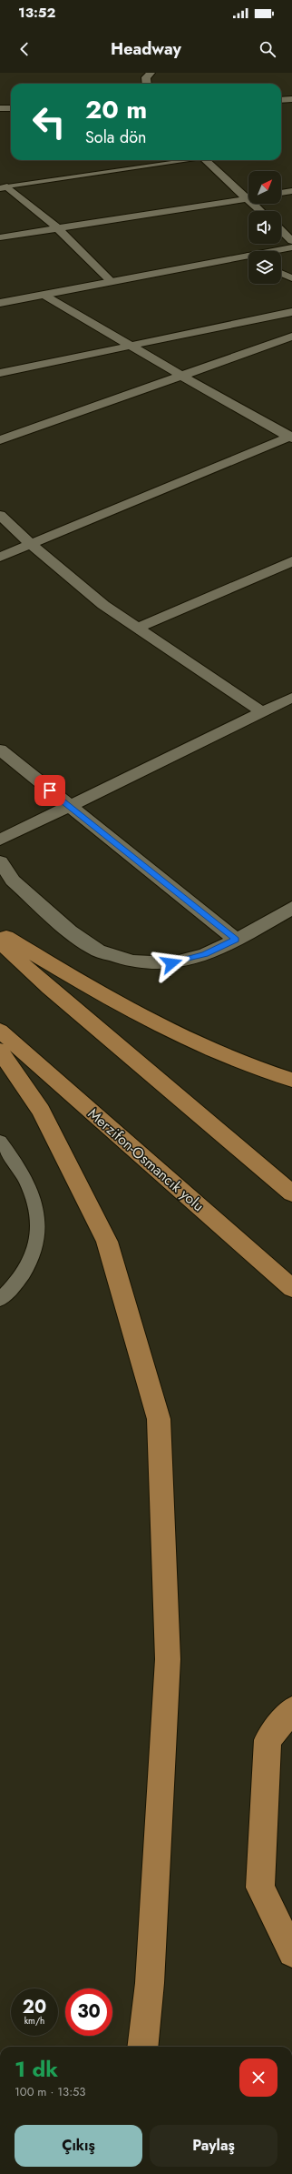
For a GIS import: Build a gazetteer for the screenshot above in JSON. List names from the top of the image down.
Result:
{
  "streets": {
    "highway": ["Merzifon-Osmancık yolu"]
  },
  "north": "top right",
  "page": {
    "status": "13:52",
    "header": "Headway",
    "turn": ["20 m", "Sola dön"],
    "speed": "20 km/h",
    "limit": "30",
    "heading": ["1 dk", "100 m · 13:53"],
    "buttons": ["Çıkış", "Paylaş"]
  }
}
